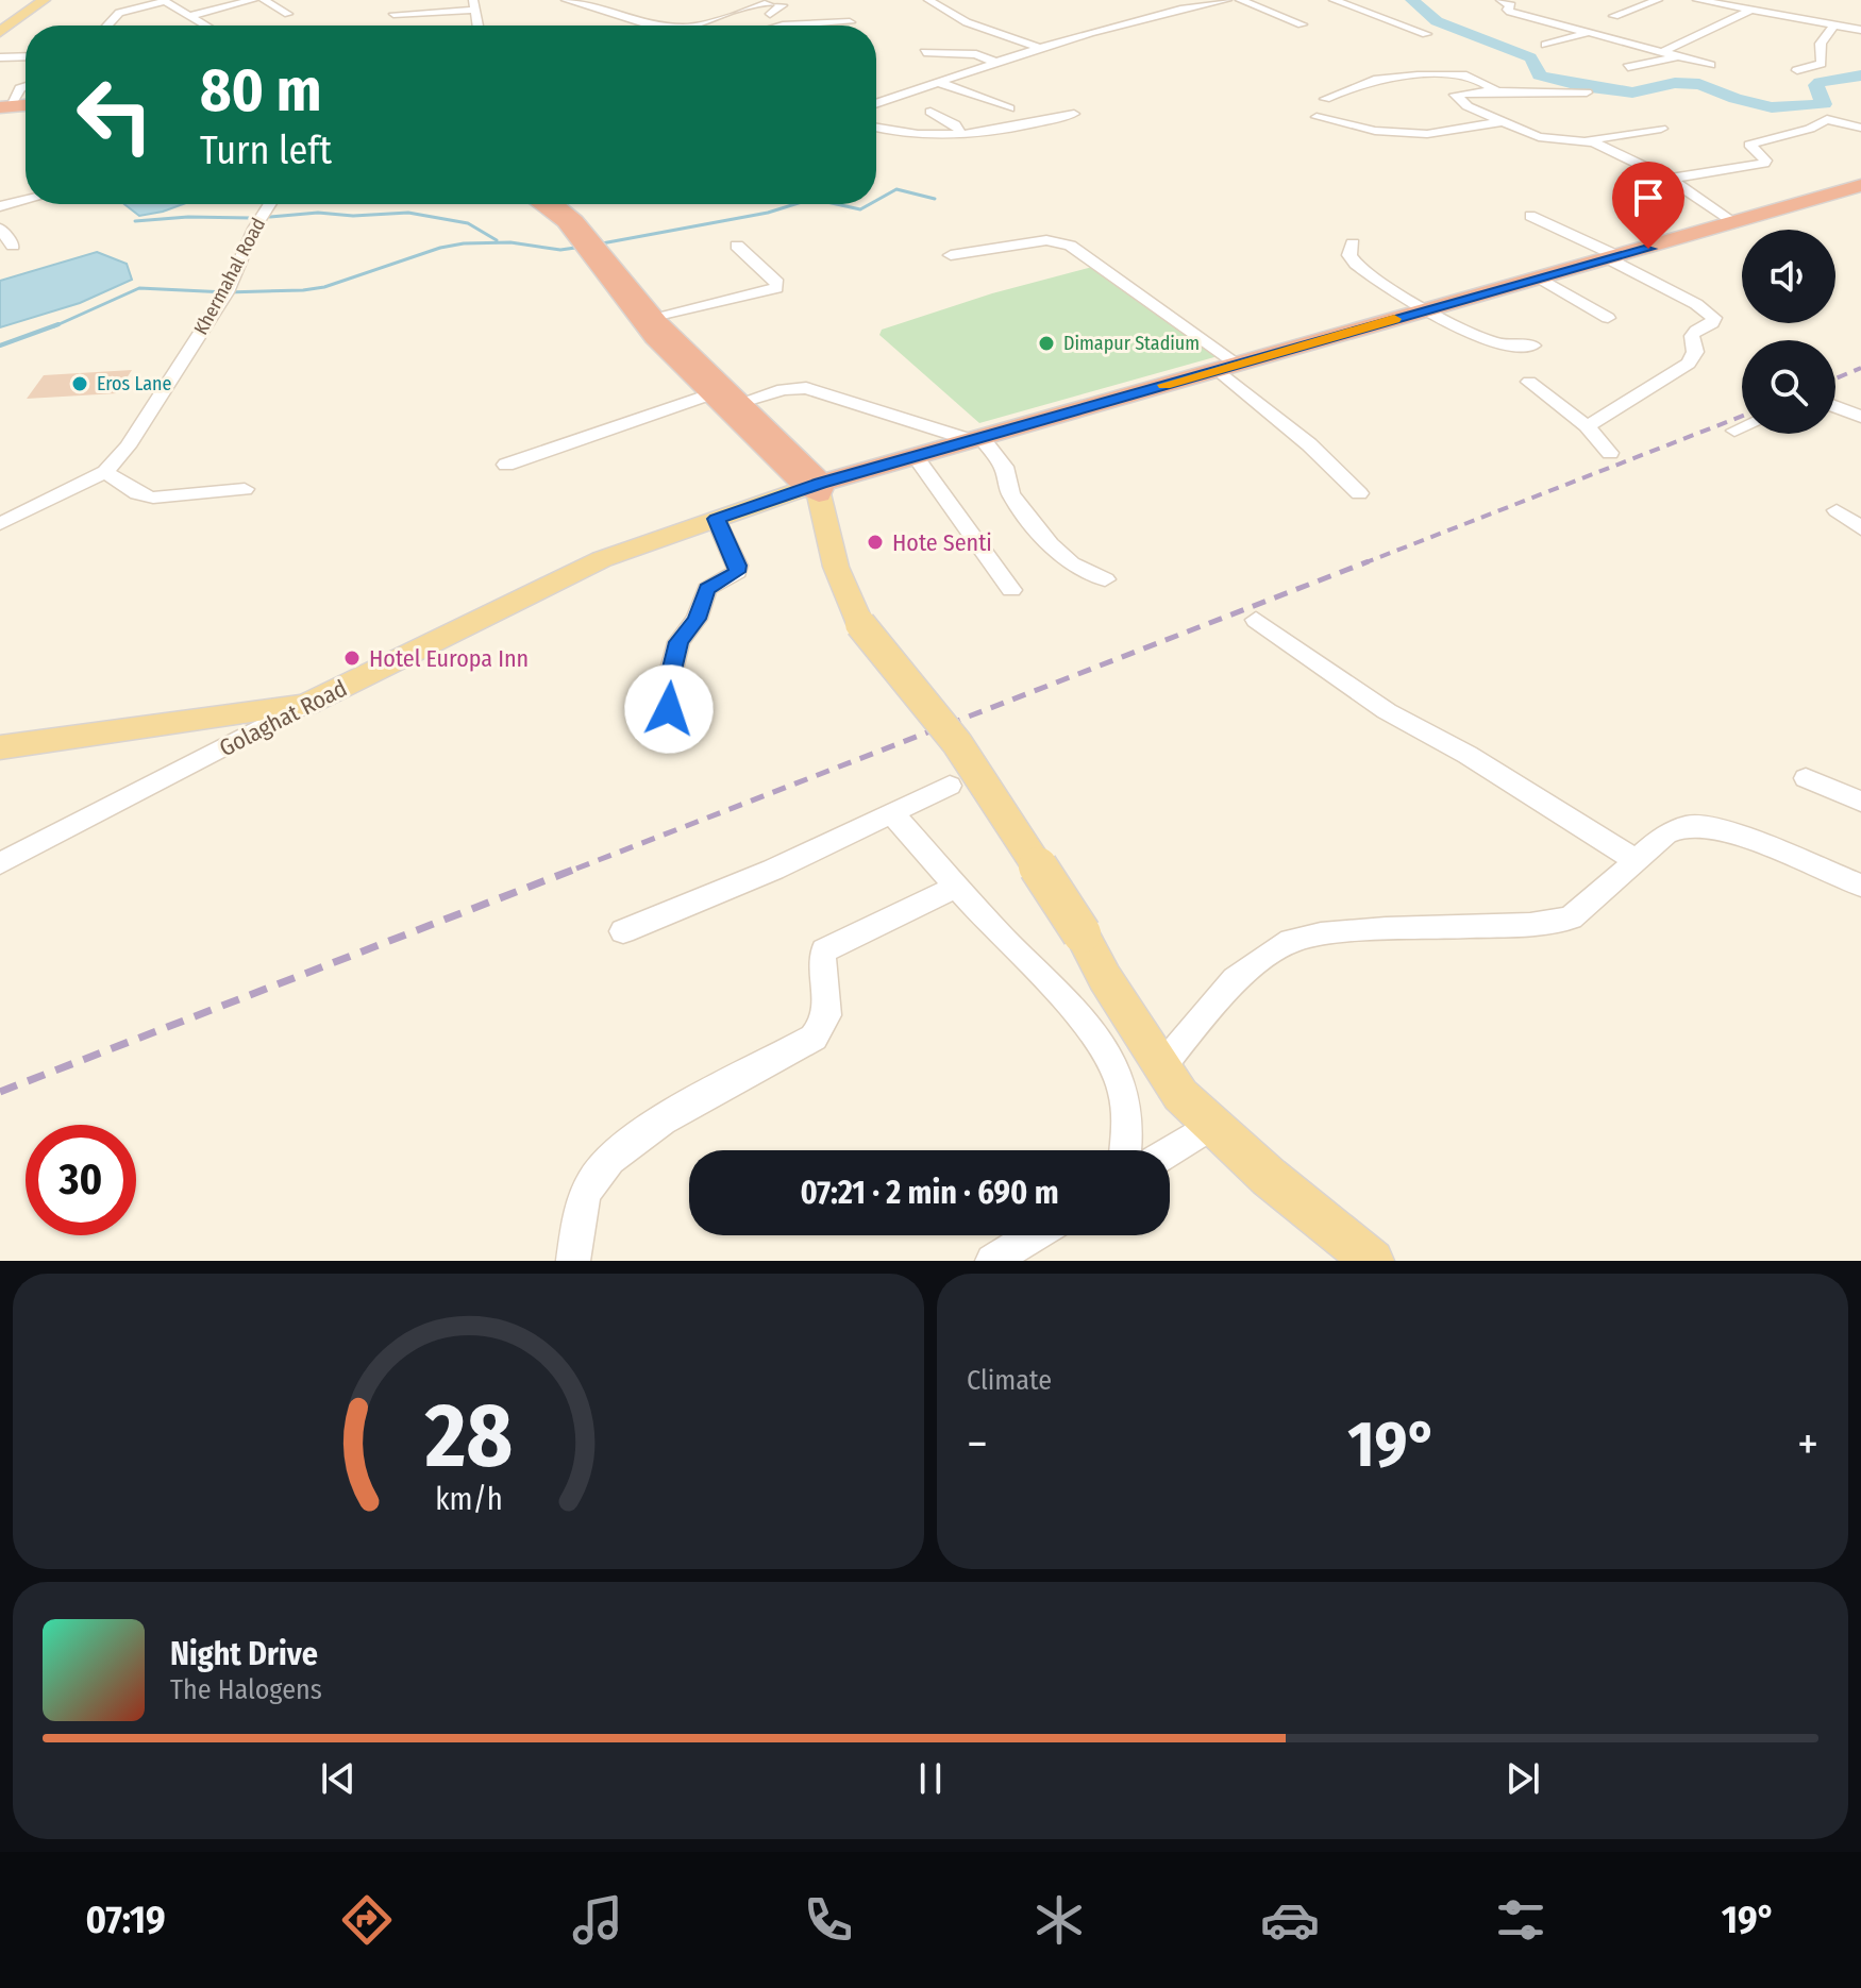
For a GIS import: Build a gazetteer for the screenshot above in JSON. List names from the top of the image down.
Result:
{
  "streets": {
    "main road": ["Golaghat Road"],
    "street": ["Khermahal Road"]
  },
  "places": [
    "Dimapur Stadium",
    "Eros Lane",
    "Hote Senti",
    "Hotel Europa Inn"
  ],
  "page": {
    "turn": ["80 m", "Turn left"],
    "limit": "30",
    "trip": "07:21 · 2 min · 690 m",
    "tile": "Climate",
    "heat": ["−", "19°", "+"],
    "song": ["Night Drive", "The Halogens"],
    "tabs": ["07:19", "19°"],
    "gauge": ["28", "km/h"]
  }
}
